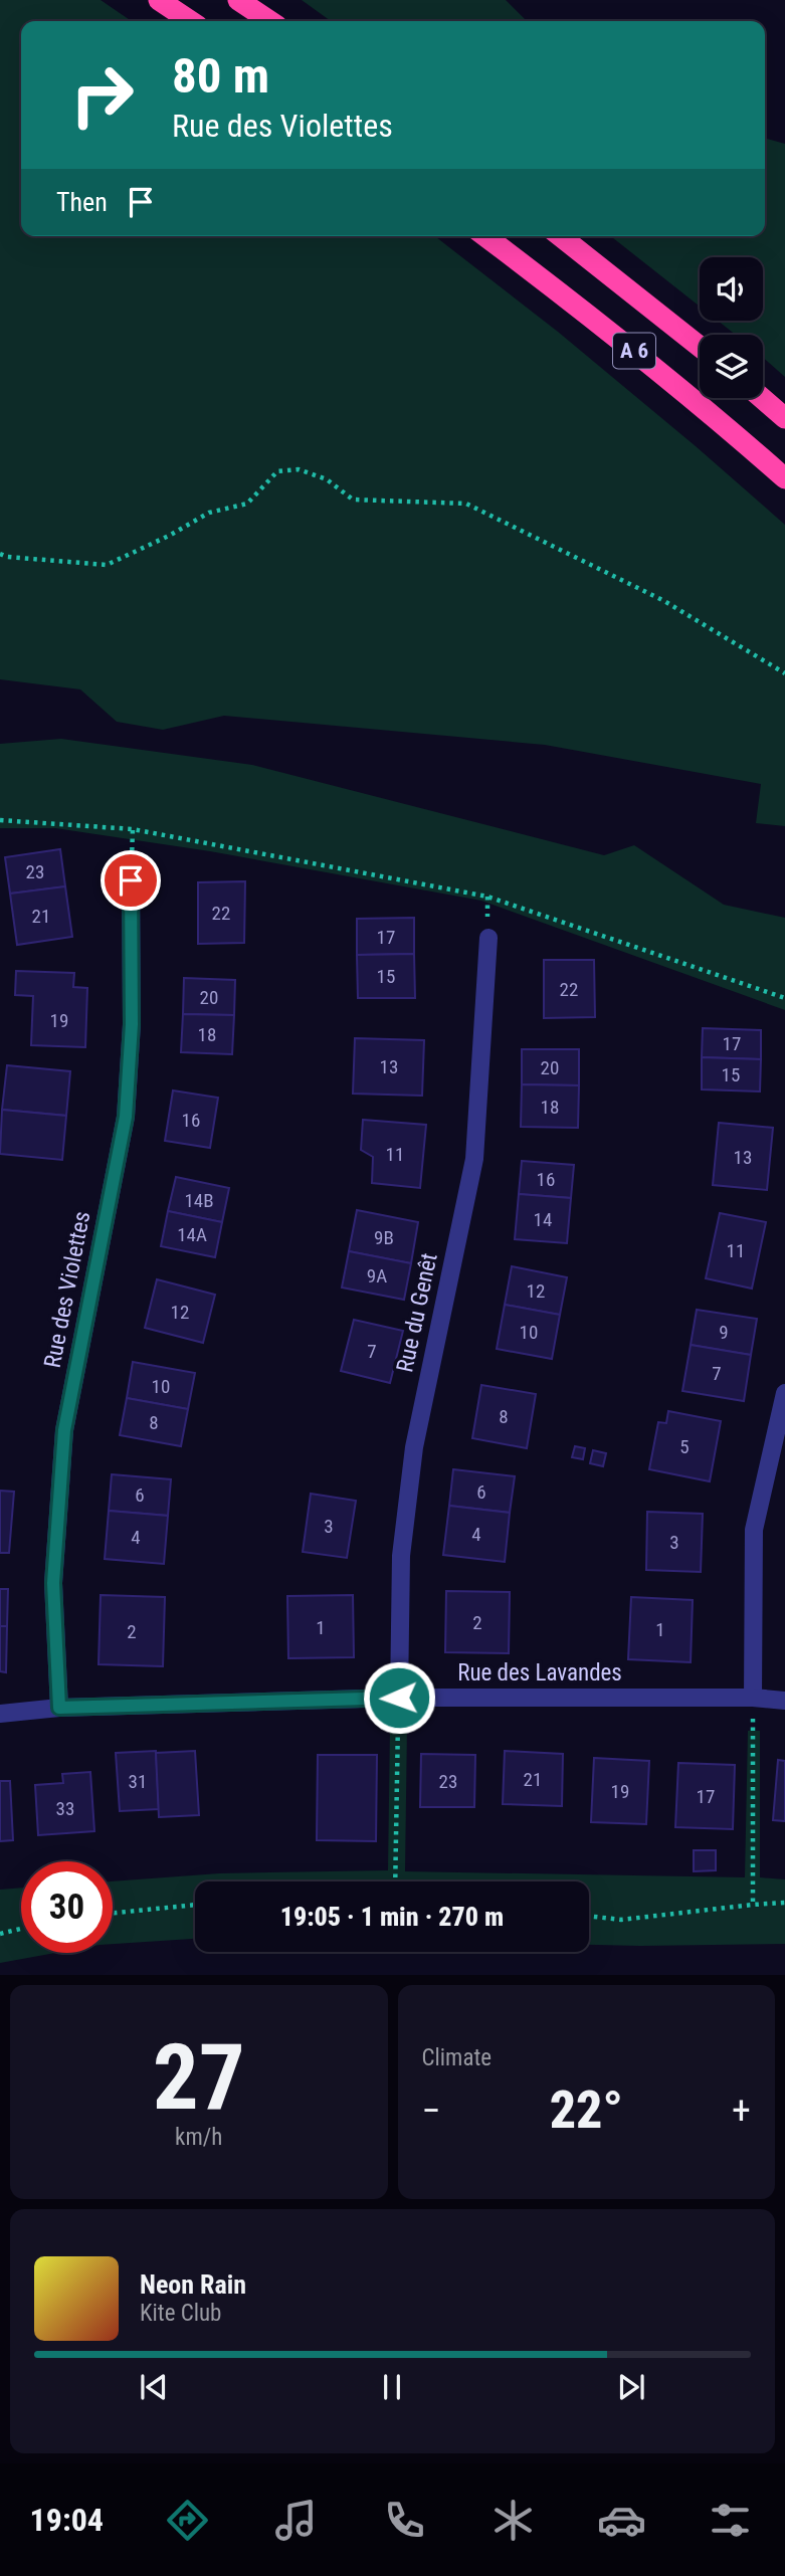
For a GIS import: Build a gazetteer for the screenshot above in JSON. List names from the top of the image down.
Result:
{
  "streets": {
    "highway": ["A 6"],
    "street": ["Rue des Violettes", "Rue du Genêt", "Rue des Lavandes"]
  },
  "crossings": [
    ["Rue des Violettes", "Rue des Lavandes"],
    ["Rue du Genêt", "Rue des Lavandes"]
  ],
  "house_numbers": [
    "23",
    "22",
    "21",
    "17",
    "15",
    "22",
    "20",
    "19",
    "18",
    "17",
    "13",
    "20",
    "15",
    "18",
    "16",
    "11",
    "13",
    "16",
    "14B",
    "14",
    "14A",
    "9B",
    "11",
    "9A",
    "12",
    "12",
    "10",
    "9",
    "7",
    "7",
    "10",
    "8",
    "8",
    "5",
    "6",
    "6",
    "3",
    "4",
    "4",
    "3",
    "2",
    "1",
    "1",
    "2",
    "21",
    "31",
    "23",
    "19",
    "17",
    "33"
  ],
  "page": {
    "turn": ["80 m", "Rue des Violettes"],
    "then": "Then",
    "limit": "30",
    "trip": "19:05 · 1 min · 270 m",
    "tile": [
      ["27", "km/h"],
      "Climate"
    ],
    "heat": ["−", "22°", "+"],
    "song": ["Neon Rain", "Kite Club"],
    "tabs": "19:04"
  }
}
